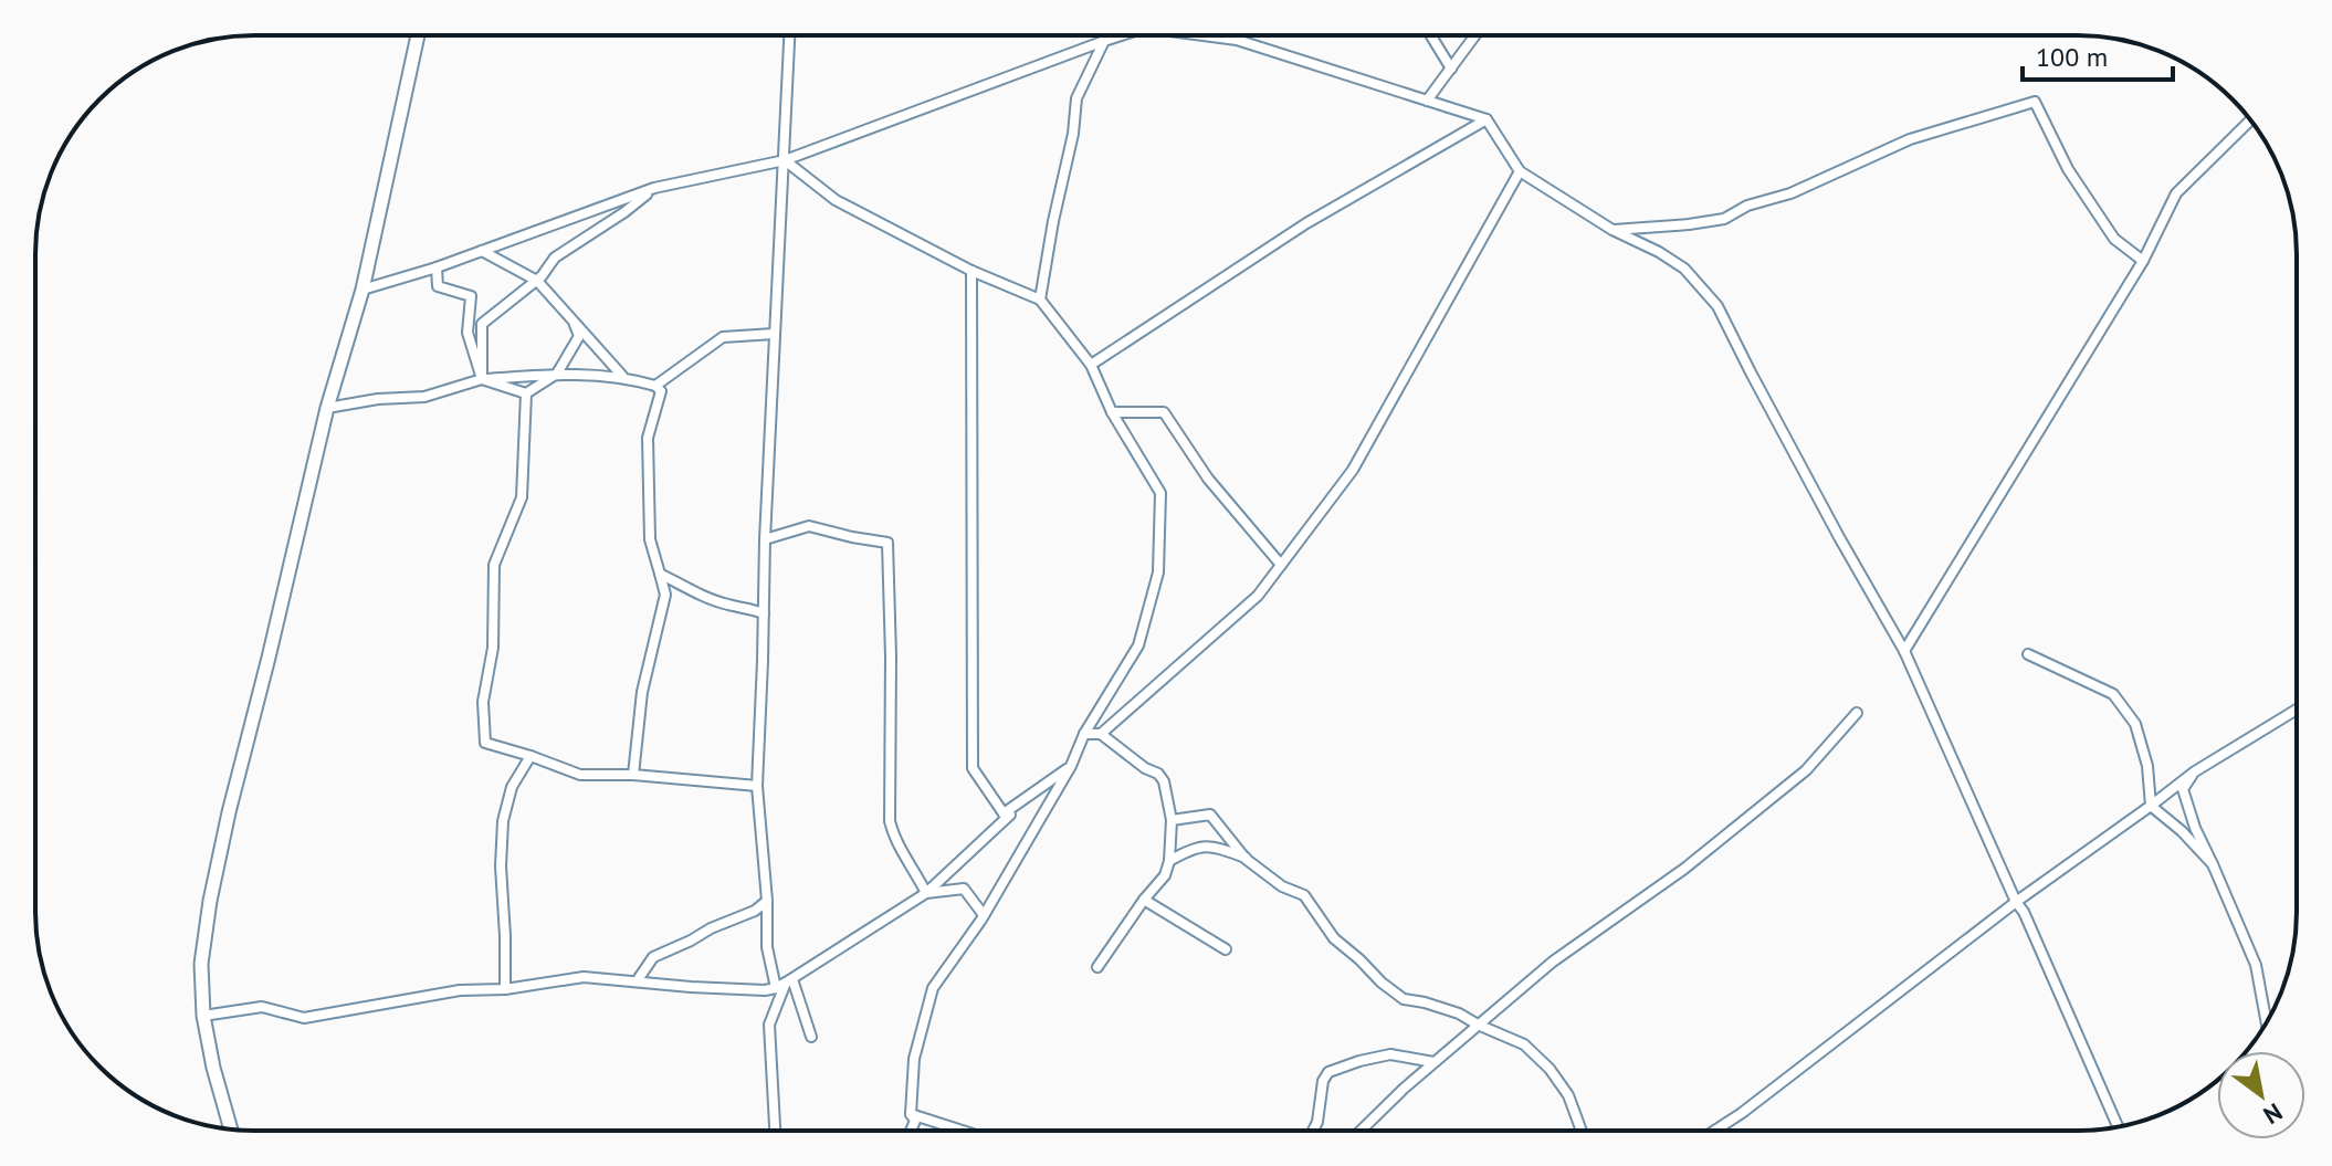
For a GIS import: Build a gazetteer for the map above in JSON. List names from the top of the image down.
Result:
{
  "scale_bar": "100 m",
  "north": "bottom right"
}
